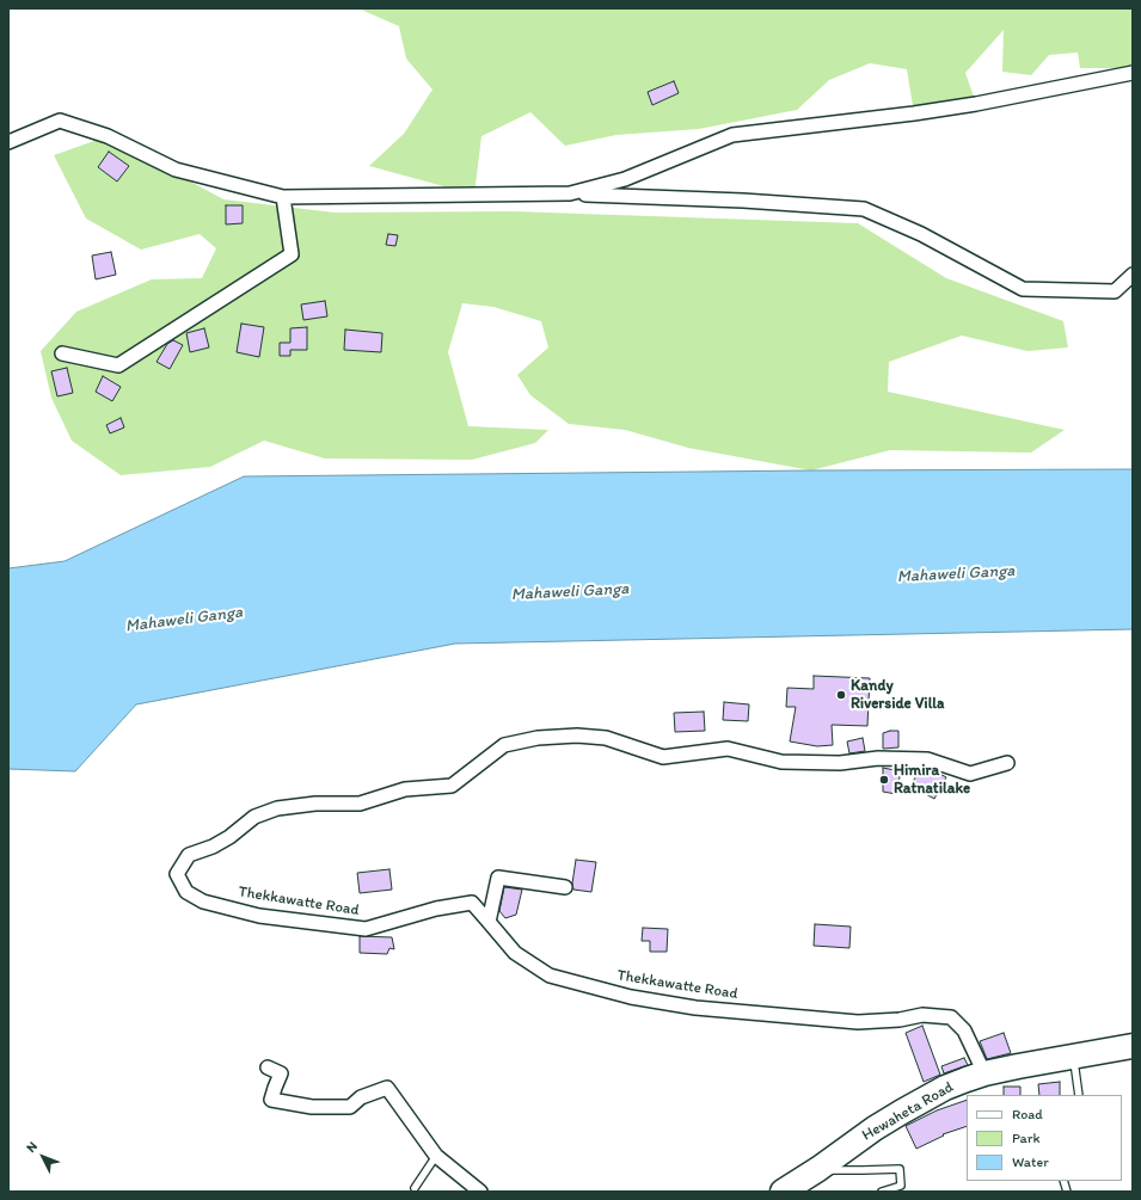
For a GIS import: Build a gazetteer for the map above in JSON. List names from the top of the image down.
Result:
{
  "streets": {
    "highway": ["Hewaheta Road"],
    "street": ["Thekkawatte Road"]
  },
  "crossings": [
    ["Thekkawatte Road", "Hewaheta Road"]
  ],
  "water": ["Mahaweli Ganga"],
  "places": ["Kandy Riverside Villa", "Himira Ratnatilake"],
  "legend": ["Road", "Park", "Water"],
  "north": "top left"
}
